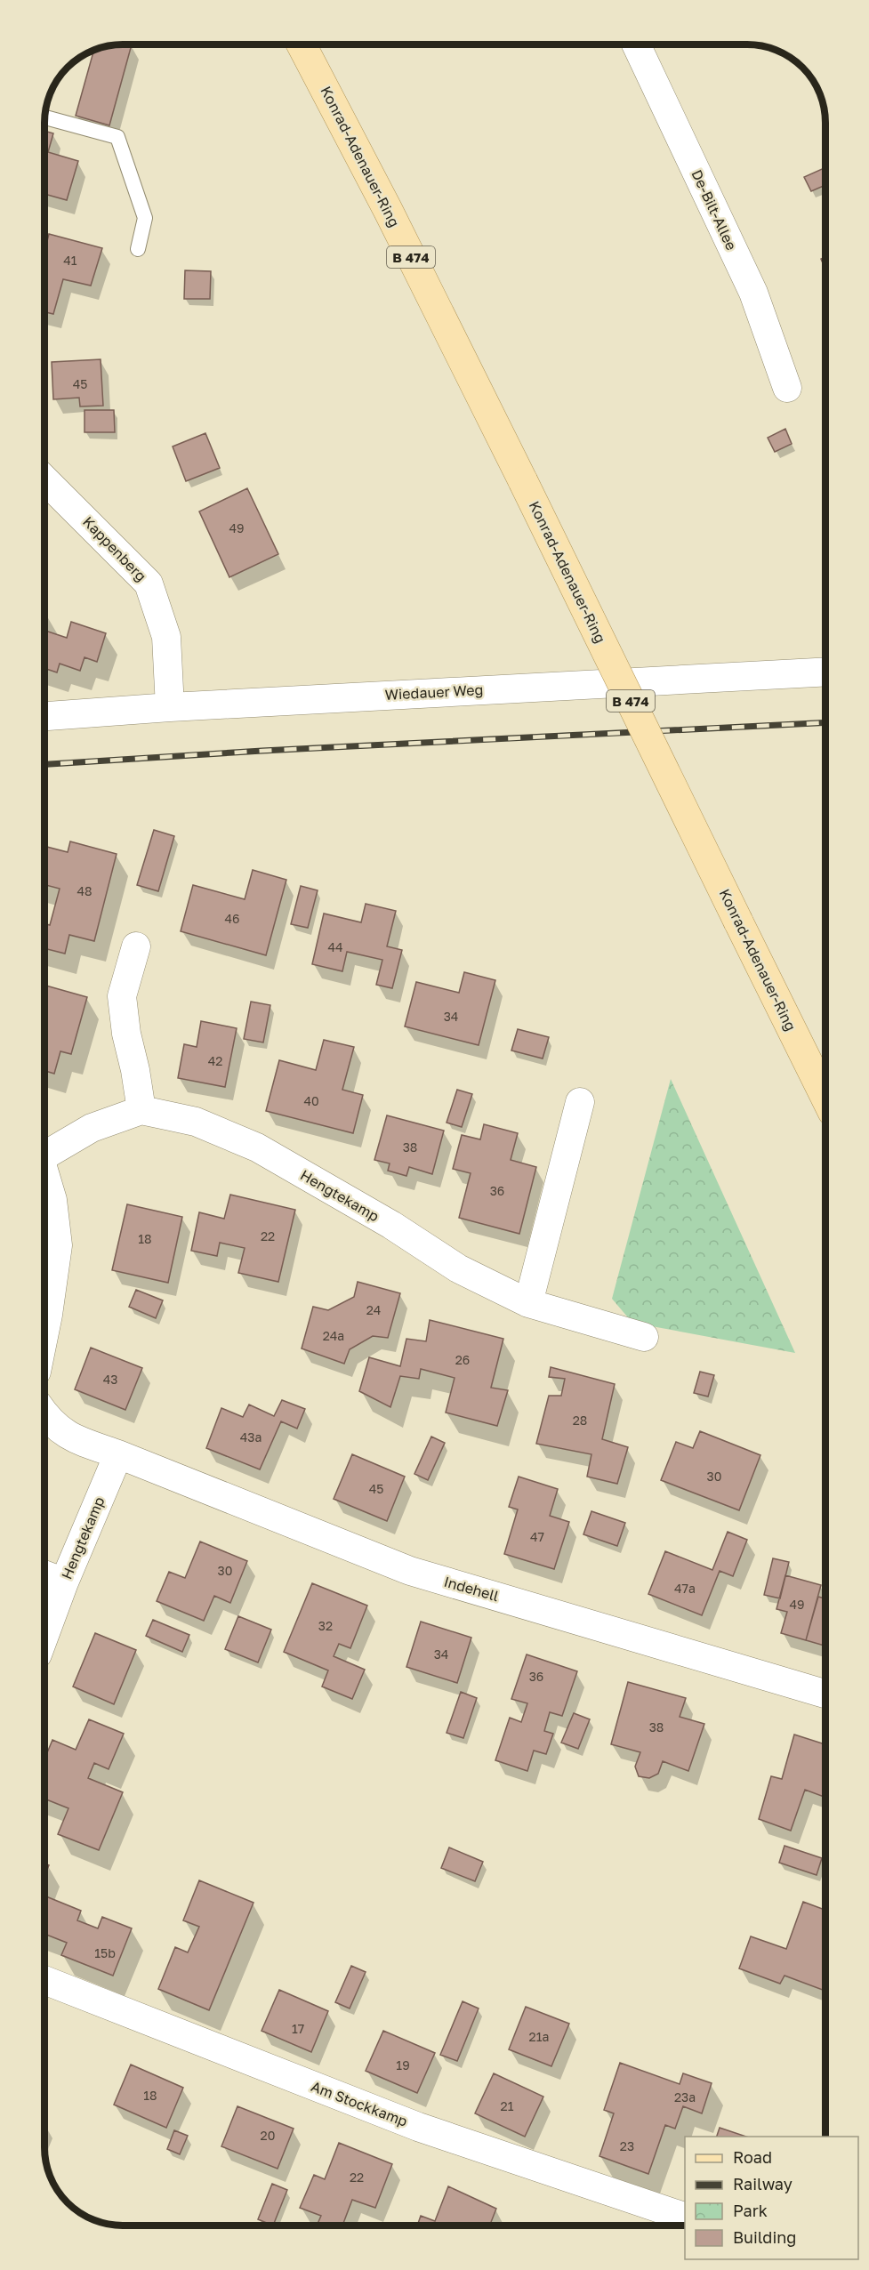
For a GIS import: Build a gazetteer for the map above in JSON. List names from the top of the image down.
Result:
{
  "streets": {
    "main road": ["Konrad-Adenauer-Ring", "B 474"],
    "street": [
      "De-Bilt-Allee",
      "Kappenberg",
      "Wiedauer Weg",
      "Hengtekamp",
      "Indehell",
      "Am Stockkamp"
    ]
  },
  "crossings": [
    ["Kappenberg", "Wiedauer Weg"],
    ["Hengtekamp", "Indehell"]
  ],
  "house_numbers": [
    "41",
    "45",
    "49",
    "48",
    "46",
    "44",
    "34",
    "42",
    "40",
    "38",
    "36",
    "22",
    "18",
    "24",
    "24a",
    "26",
    "43",
    "28",
    "43a",
    "30",
    "45",
    "47",
    "30",
    "47a",
    "49",
    "32",
    "34",
    "36",
    "38",
    "15b",
    "17",
    "21a",
    "19",
    "18",
    "23a",
    "21",
    "20",
    "23",
    "22"
  ],
  "legend": [
    "Road",
    "Railway",
    "Park",
    "Building"
  ]
}
